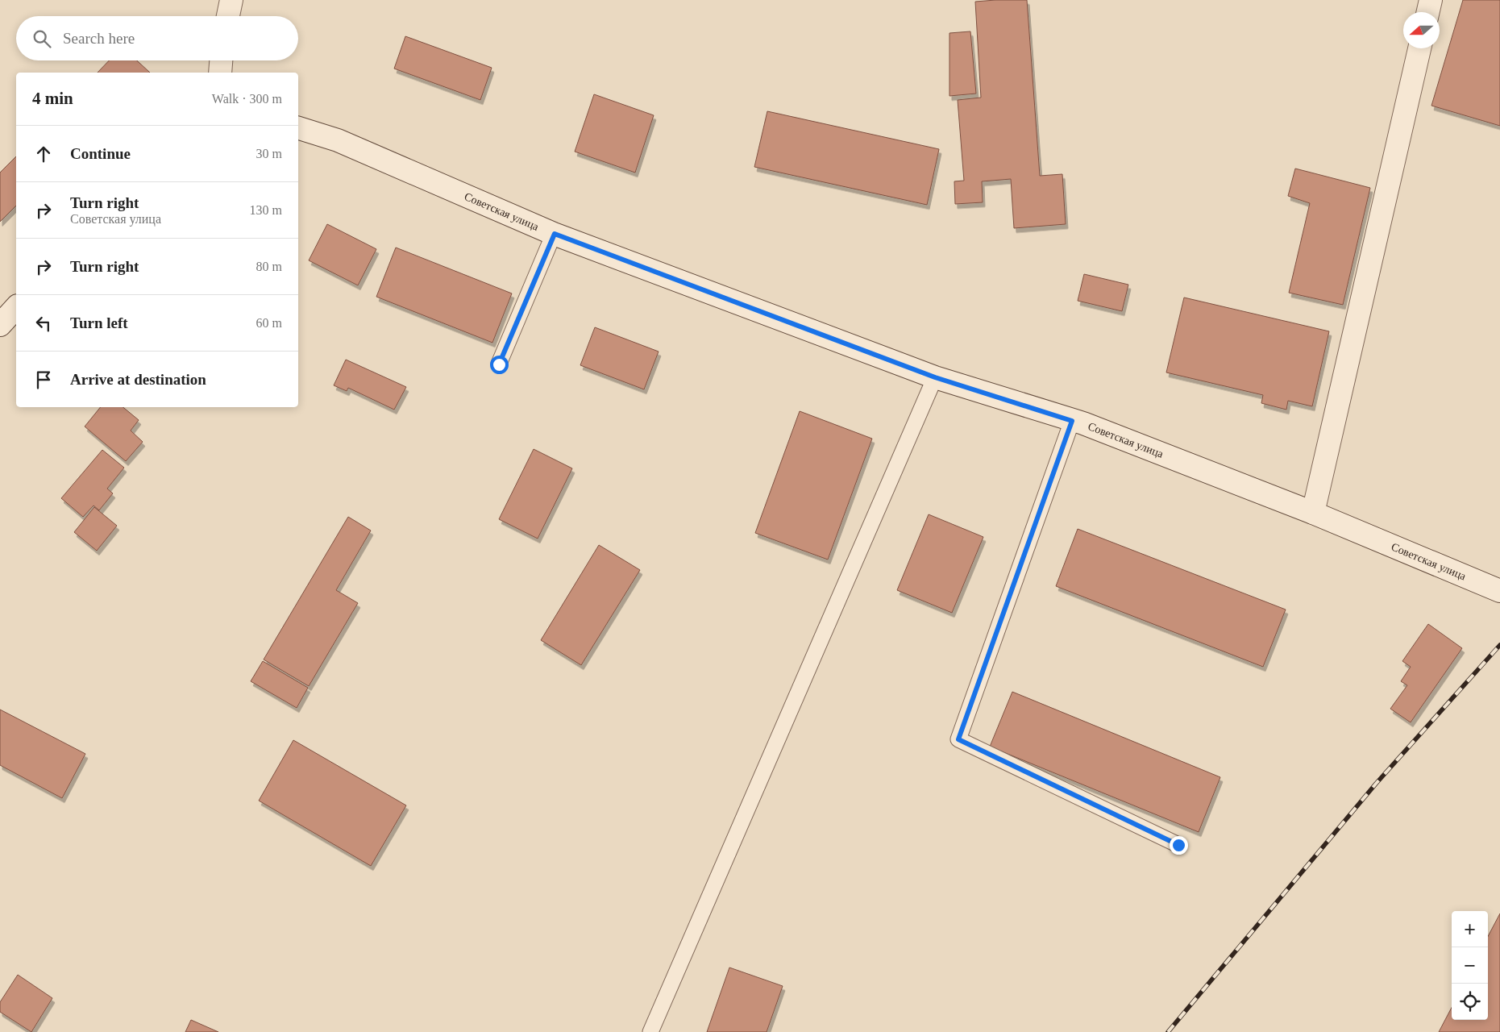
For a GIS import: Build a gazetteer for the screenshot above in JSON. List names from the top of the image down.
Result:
{
  "streets": {
    "street": ["Советская улица"]
  },
  "north": "left",
  "page": {
    "search": "Search here",
    "heading": ["4 min", "Walk · 300 m"],
    "list": [
      ["Continue", "30 m"],
      ["Turn right", "Советская улица", "130 m"],
      ["Turn right", "80 m"],
      ["Turn left", "60 m"],
      "Arrive at destination"
    ],
    "map_buttons": ["+", "−"]
  }
}
